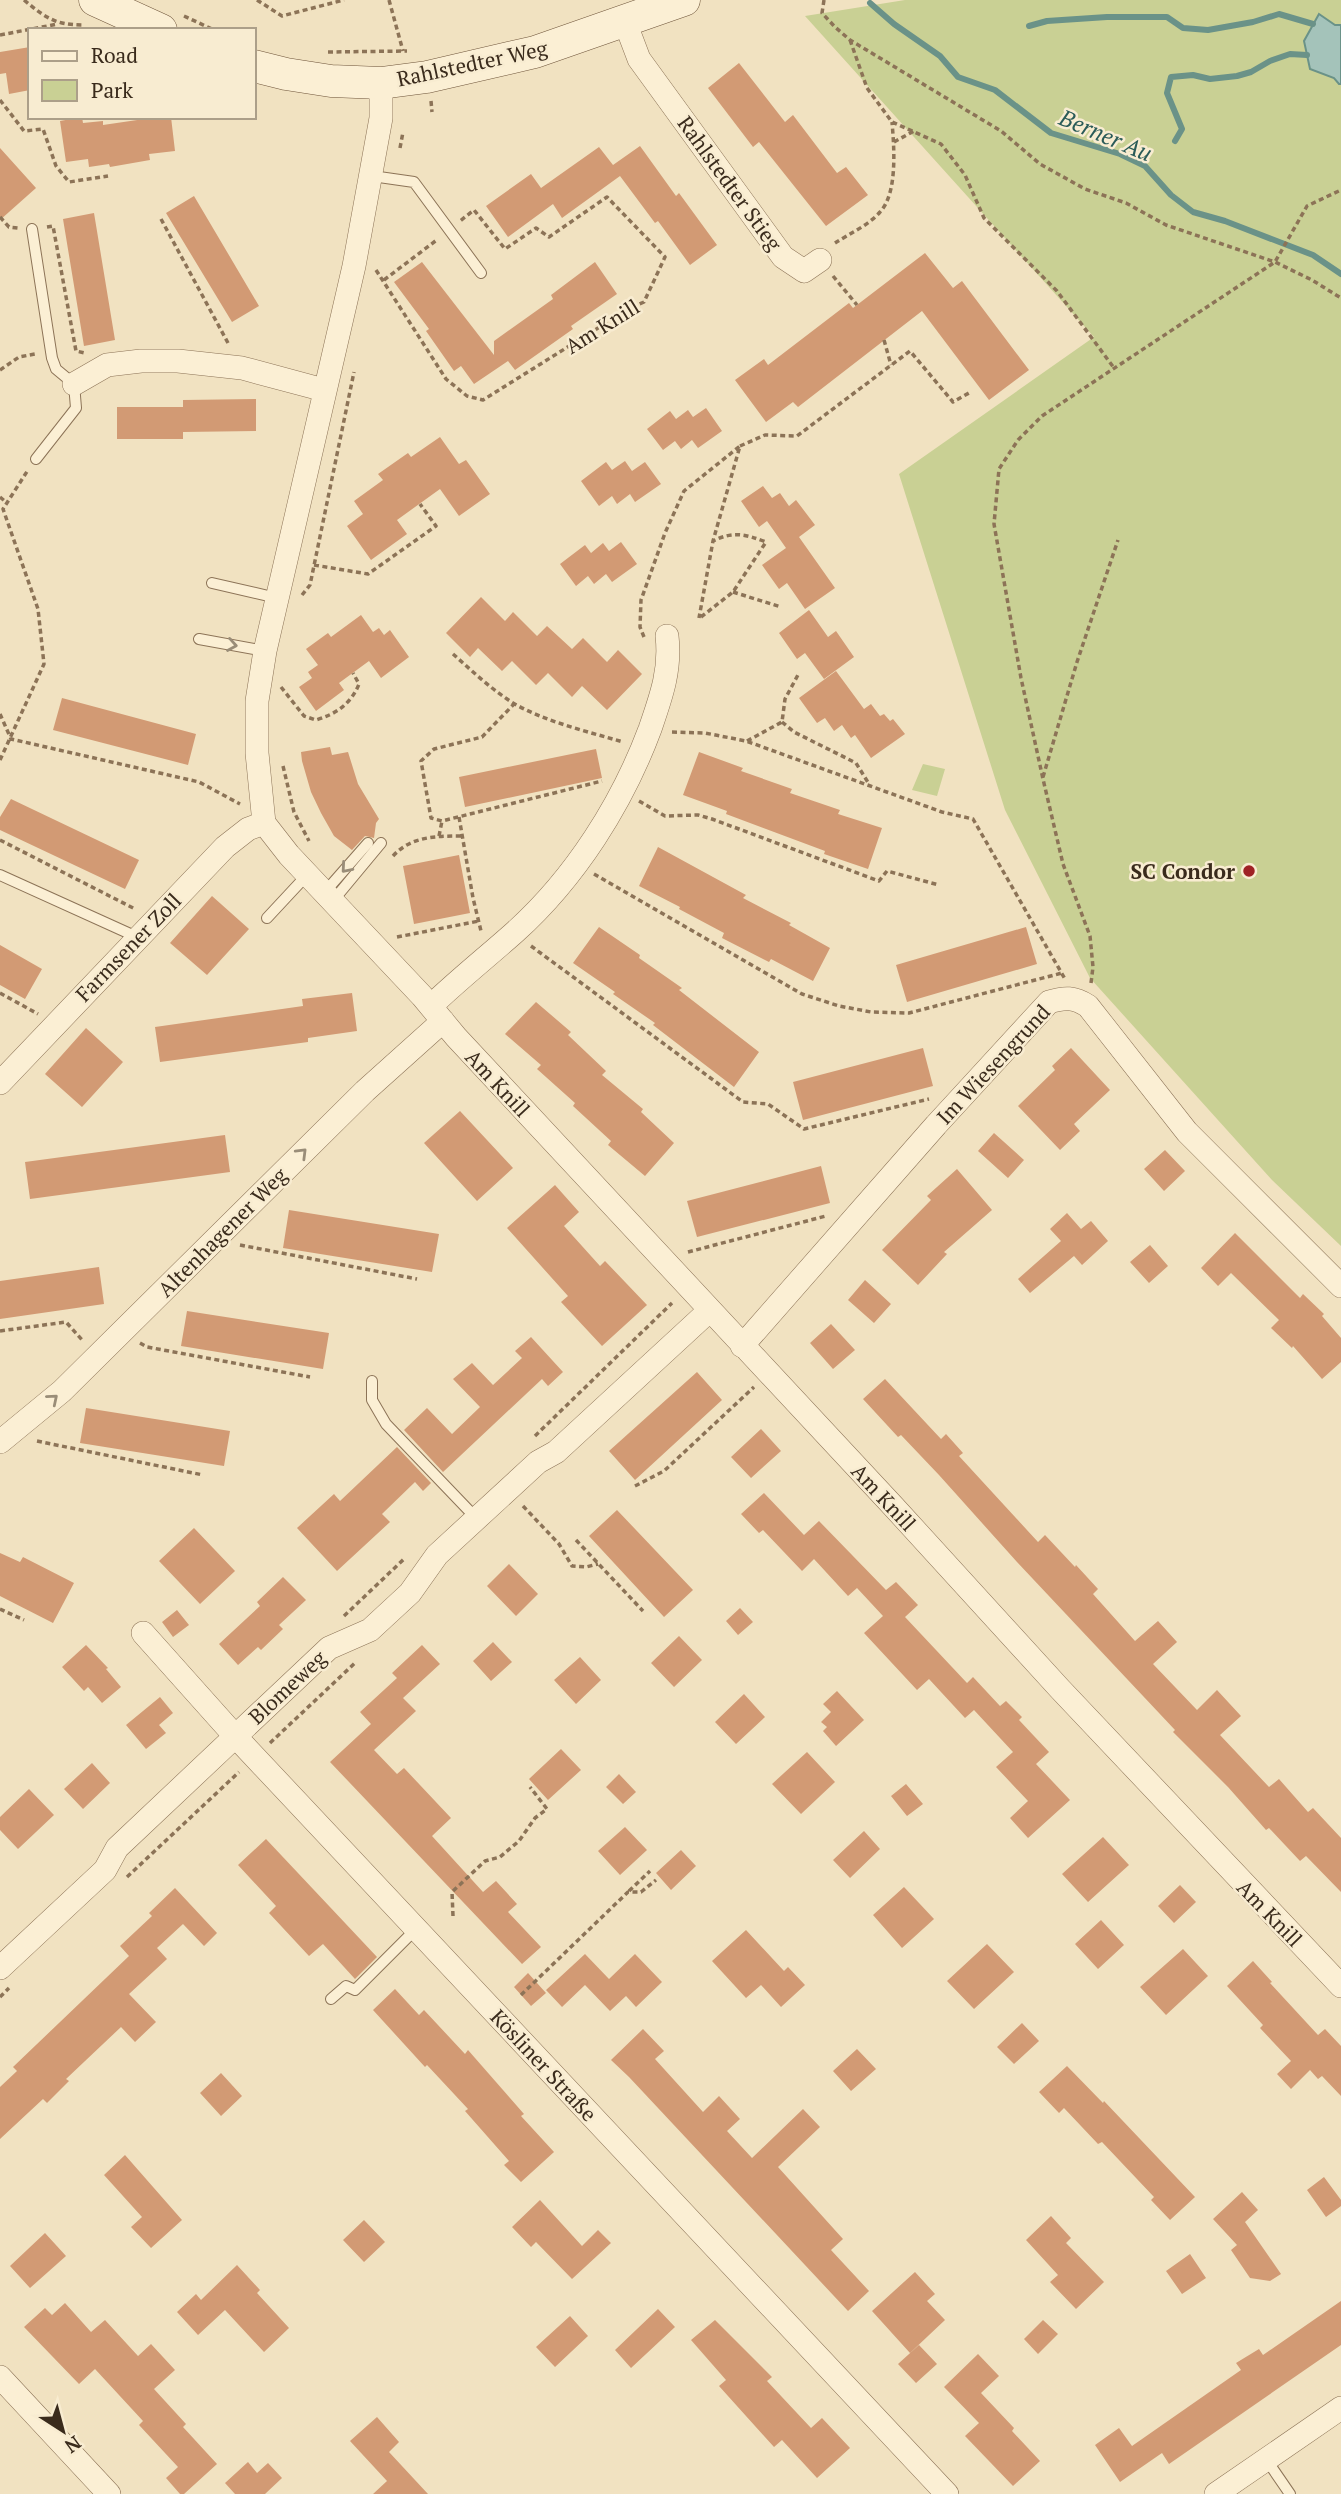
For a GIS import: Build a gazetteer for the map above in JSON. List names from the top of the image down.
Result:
{
  "streets": {
    "main road": ["Rahlstedter Weg"],
    "street": [
      "Rahlstedter Stieg",
      "Am Knill",
      "Farmsener Zoll",
      "Im Wiesengrund",
      "Altenhagener Weg",
      "Blomeweg",
      "Kösliner Straße"
    ]
  },
  "crossings": [
    ["Rahlstedter Weg", "Rahlstedter Stieg"],
    ["Am Knill", "Farmsener Zoll"],
    ["Am Knill", "Im Wiesengrund"],
    ["Am Knill", "Altenhagener Weg"],
    ["Am Knill", "Blomeweg"],
    ["Blomeweg", "Kösliner Straße"]
  ],
  "one_way": ["Altenhagener Weg"],
  "water": ["Berner Au"],
  "places": ["SC Condor"],
  "legend": ["Road", "Park"],
  "north": "bottom right"
}
